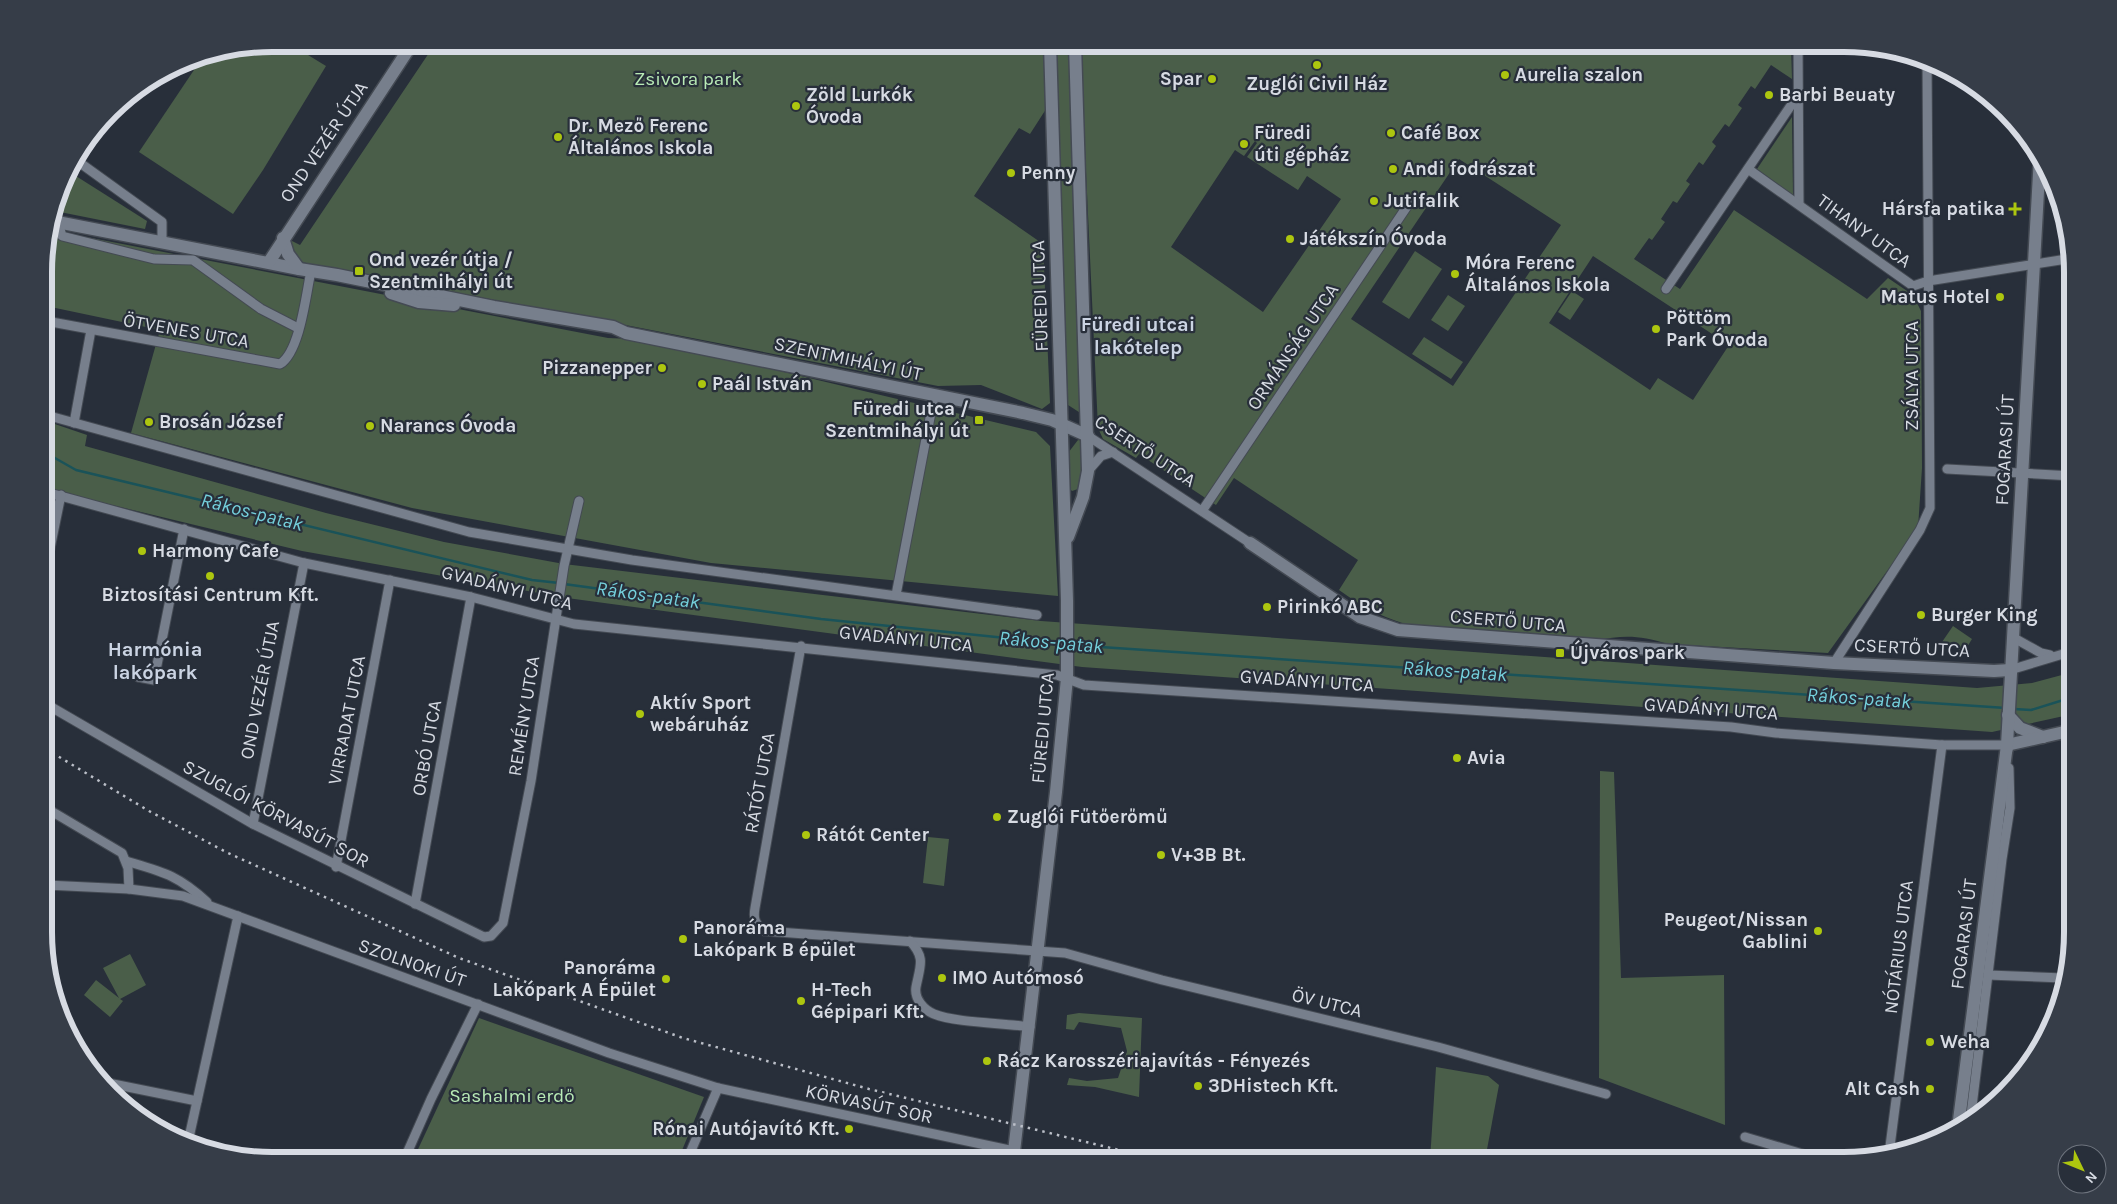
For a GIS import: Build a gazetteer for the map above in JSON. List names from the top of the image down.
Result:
{
  "streets": {
    "main road": [
      "OND VEZÉR ÚTJA",
      "FÜREDI UTCA",
      "SZENTMIHÁLYI ÚT",
      "FOGARASI ÚT",
      "CSERTŐ UTCA",
      "GVADÁNYI UTCA"
    ],
    "street": [
      "TIHANY UTCA",
      "ÖTVENES UTCA",
      "ORMÁNSÁG UTCA",
      "ZSÁLYA UTCA",
      "REMÉNY UTCA",
      "VIRRADAT UTCA",
      "ORBÓ UTCA",
      "RÁTÓT UTCA",
      "SZUGLÓI KÖRVASÚT SOR",
      "NÓTÁRIUS UTCA",
      "SZOLNOKI ÚT",
      "ÖV UTCA",
      "KÖRVASÚT SOR"
    ]
  },
  "crossings": [
    ["OND VEZÉR ÚTJA", "SZENTMIHÁLYI ÚT"],
    ["OND VEZÉR ÚTJA", "GVADÁNYI UTCA"],
    ["OND VEZÉR ÚTJA", "SZUGLÓI KÖRVASÚT SOR"],
    ["TIHANY UTCA", "ZSÁLYA UTCA"],
    ["FÜREDI UTCA", "SZENTMIHÁLYI ÚT"],
    ["FÜREDI UTCA", "CSERTŐ UTCA"],
    ["FÜREDI UTCA", "GVADÁNYI UTCA"],
    ["FÜREDI UTCA", "ÖV UTCA"],
    ["ÖTVENES UTCA", "SZENTMIHÁLYI ÚT"],
    ["ORMÁNSÁG UTCA", "CSERTŐ UTCA"],
    ["SZENTMIHÁLYI ÚT", "CSERTŐ UTCA"],
    ["ZSÁLYA UTCA", "CSERTŐ UTCA"],
    ["FOGARASI ÚT", "CSERTŐ UTCA"],
    ["FOGARASI ÚT", "GVADÁNYI UTCA"],
    ["GVADÁNYI UTCA", "REMÉNY UTCA"],
    ["GVADÁNYI UTCA", "VIRRADAT UTCA"],
    ["GVADÁNYI UTCA", "ORBÓ UTCA"],
    ["GVADÁNYI UTCA", "RÁTÓT UTCA"],
    ["GVADÁNYI UTCA", "NÓTÁRIUS UTCA"],
    ["REMÉNY UTCA", "SZUGLÓI KÖRVASÚT SOR"],
    ["VIRRADAT UTCA", "SZUGLÓI KÖRVASÚT SOR"],
    ["ORBÓ UTCA", "SZUGLÓI KÖRVASÚT SOR"],
    ["RÁTÓT UTCA", "ÖV UTCA"],
    ["SZOLNOKI ÚT", "KÖRVASÚT SOR"]
  ],
  "districts": ["Füredi utcai lakótelep", "Harmónia lakópark"],
  "water": ["Rákos-patak"],
  "parks": ["Zsivora park", "Sashalmi erdő"],
  "places": {
    "other": [
      "Zuglói Civil Ház",
      "Aurelia szalon",
      "Spar",
      "Barbi Beuaty",
      "Zöld Lurkók Óvoda",
      "Café Box",
      "Dr. Mező Ferenc Általános Iskola",
      "Füredi úti gépház",
      "Andi fodrászat",
      "Penny",
      "Jutifalik",
      "Játékszín Óvoda",
      "Móra Ferenc Általános Iskola",
      "Matus Hotel",
      "Pöttöm Park Óvoda",
      "Pizzanepper",
      "Paál István",
      "Brosán József",
      "Narancs Óvoda",
      "Harmony Cafe",
      "Biztosítási Centrum Kft.",
      "Pirinkó ABC",
      "Burger King",
      "Aktív Sport webáruház",
      "Avia",
      "Zuglói Fűtőerőmű",
      "Rátót Center",
      "V+3B Bt.",
      "Peugeot/Nissan Gablini",
      "Panoráma Lakópark B épület",
      "IMO Autómosó",
      "Panoráma Lakópark A Épület",
      "H-Tech Gépipari Kft.",
      "Weha",
      "Rácz Karosszériajavítás - Fényezés",
      "3DHistech Kft.",
      "Alt Cash",
      "Rónai Autójavító Kft."
    ],
    "health": ["Hársfa patika"],
    "transit": ["Ond vezér útja / Szentmihályi út", "Füredi utca / Szentmihályi út", "Újváros park"]
  },
  "north": "bottom right"
}
